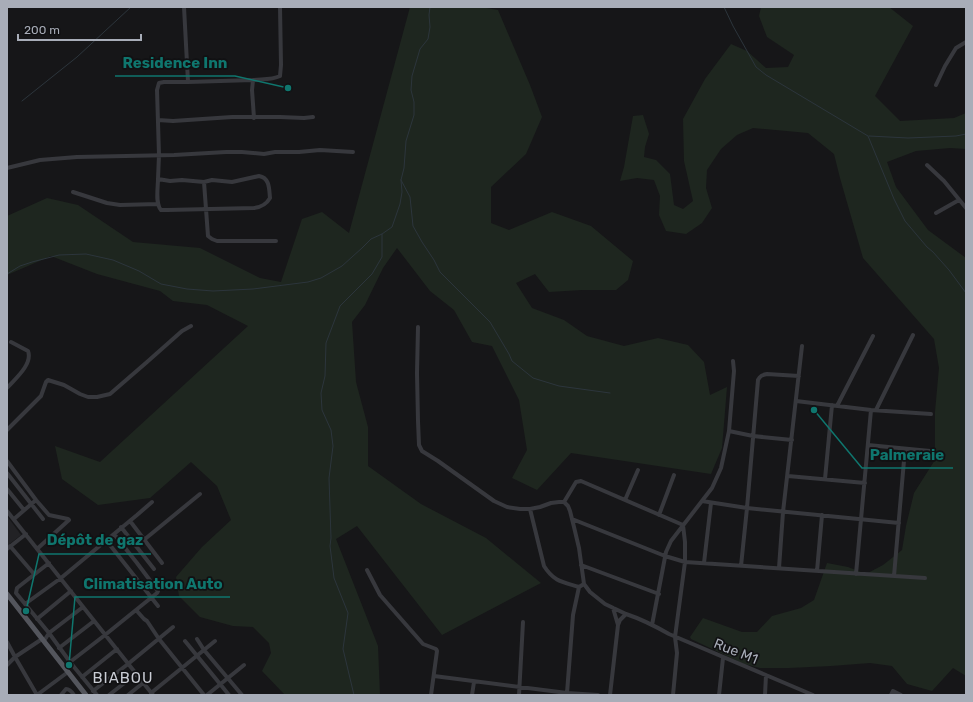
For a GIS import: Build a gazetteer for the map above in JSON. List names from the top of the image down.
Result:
{
  "streets": {
    "street": ["Rue M1"]
  },
  "districts": ["BIABOU"],
  "places": [
    "Residence Inn",
    "Palmeraie",
    "Dépôt de gaz",
    "Climatisation Auto"
  ],
  "scale_bar": "200 m"
}
